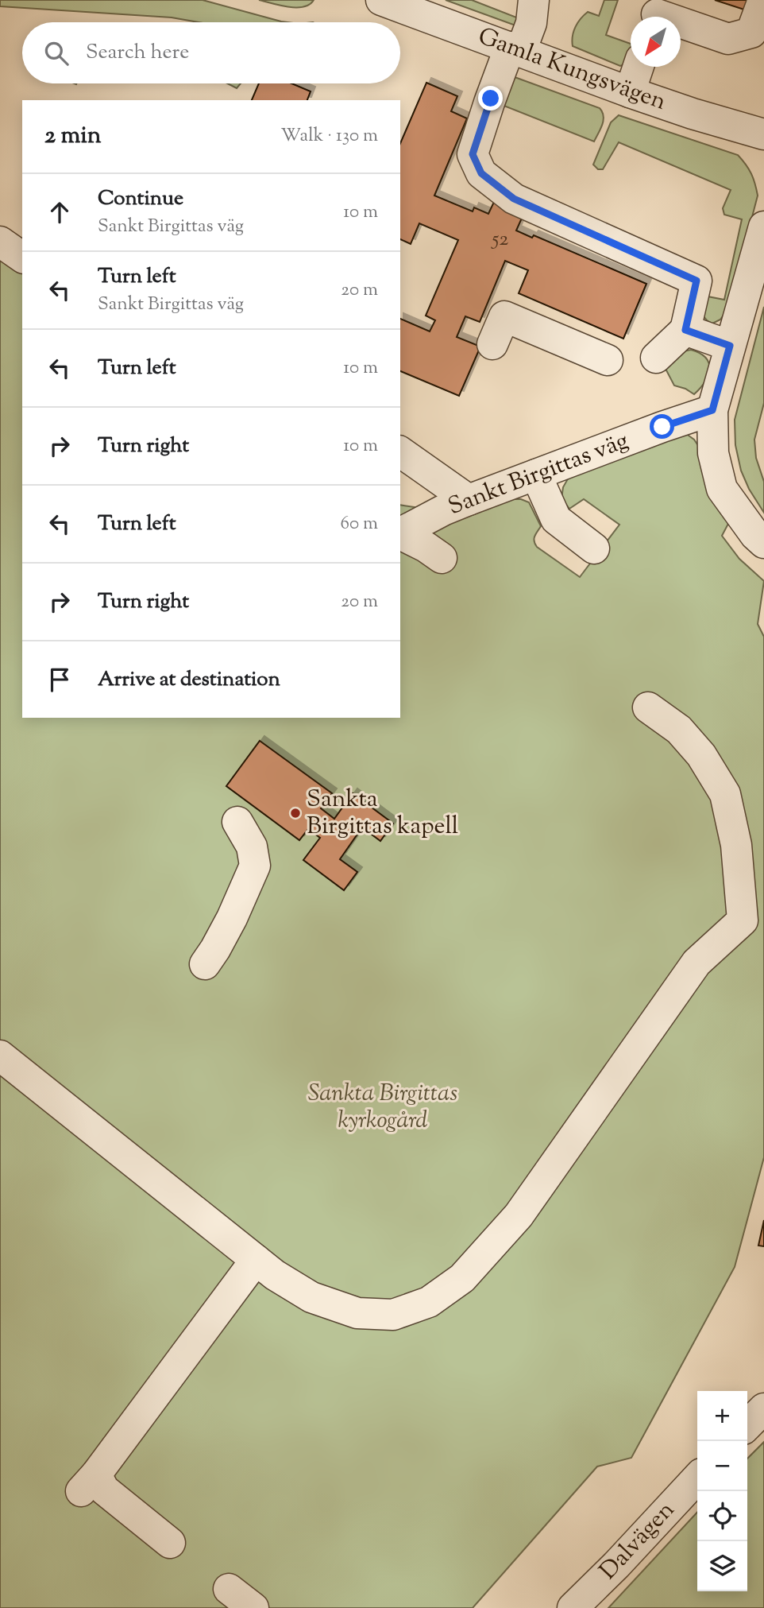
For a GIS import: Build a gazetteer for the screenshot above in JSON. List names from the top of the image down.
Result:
{
  "streets": {
    "street": ["Gamla Kungsvägen", "Sankt Birgittas väg", "Dalvägen"]
  },
  "parks": ["Sankta Birgittas kyrkogård"],
  "places": ["Sankta Birgittas kapell"],
  "house_numbers": ["52"],
  "north": "bottom left",
  "page": {
    "search": "Search here",
    "heading": ["2 min", "Walk · 130 m"],
    "list": [
      ["Continue", "Sankt Birgittas väg", "10 m"],
      ["Turn left", "Sankt Birgittas väg", "20 m"],
      ["Turn left", "10 m"],
      ["Turn right", "10 m"],
      ["Turn left", "60 m"],
      ["Turn right", "20 m"],
      "Arrive at destination"
    ],
    "map_buttons": ["+", "−"]
  }
}
